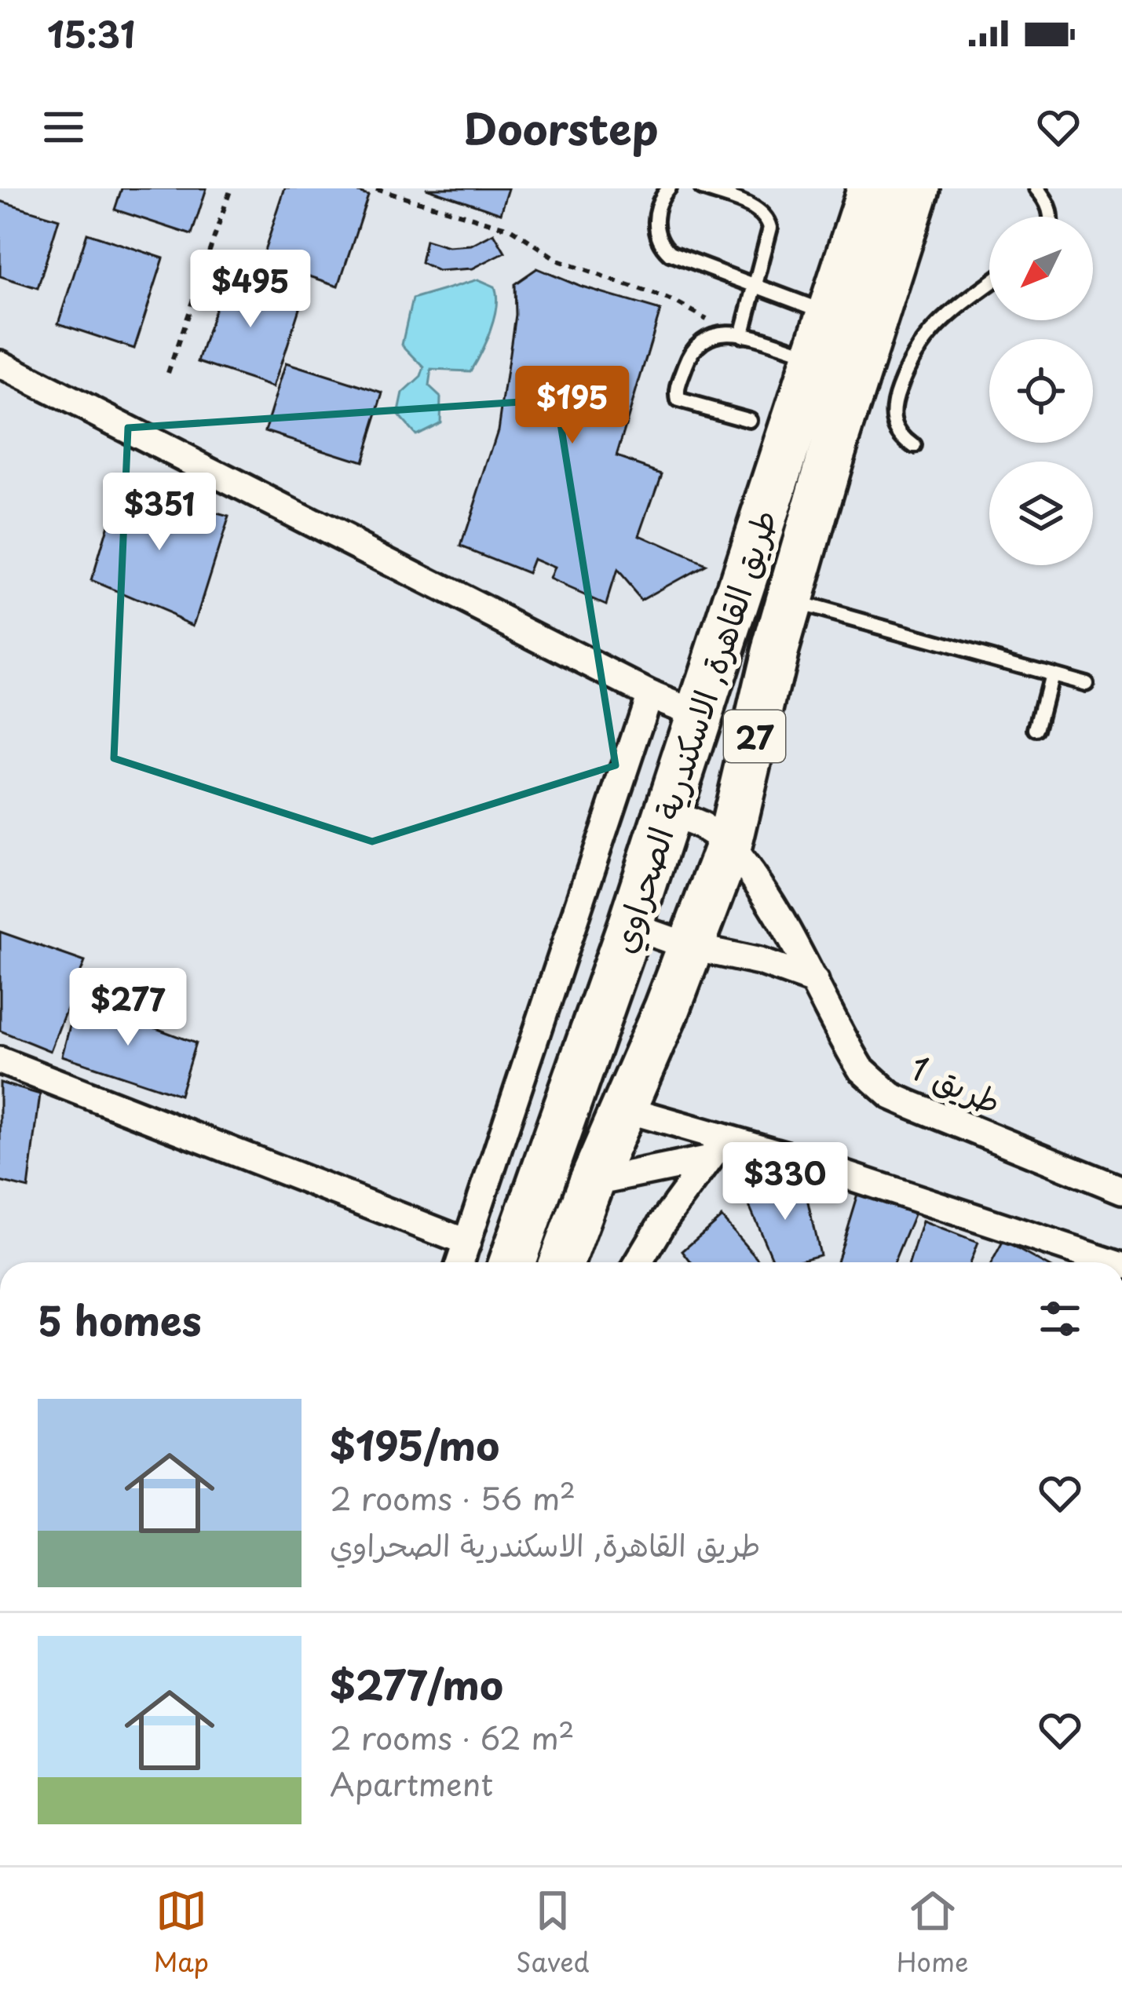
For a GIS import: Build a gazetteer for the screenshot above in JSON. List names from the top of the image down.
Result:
{
  "streets": {
    "highway": ["طريق القاهرة, الاسكندرية الصحراوي", "27"],
    "street": ["طريق 1"]
  },
  "crossings": [
    ["طريق القاهرة, الاسكندرية الصحراوي", "طريق 1"]
  ],
  "north": "bottom left",
  "page": {
    "status": "15:31",
    "header": "Doorstep",
    "price": [
      "$495",
      "$195",
      "$351",
      "$277",
      "$330"
    ],
    "heading": "5 homes",
    "list": [
      {
        "name": "$195/mo",
        "note": "2 rooms · 56 m² · طريق القاهرة, الاسكندرية الصحراوي"
      },
      {
        "name": "$277/mo",
        "note": "2 rooms · 62 m² · Apartment"
      }
    ],
    "tabs": ["Map", "Saved", "Home"]
  }
}
